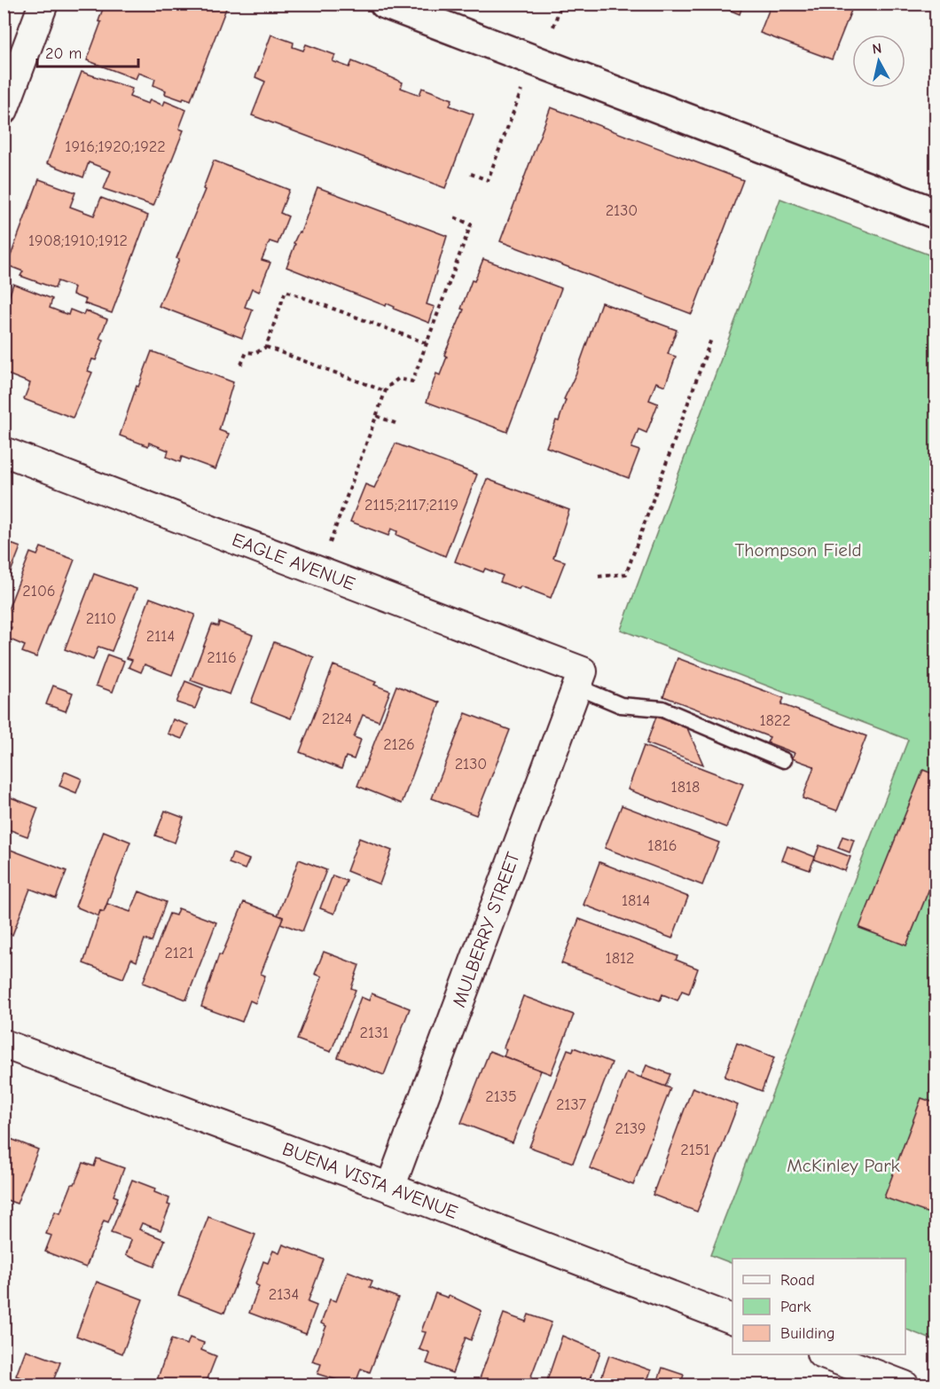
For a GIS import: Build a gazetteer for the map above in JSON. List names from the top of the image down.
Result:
{
  "streets": {
    "street": ["EAGLE AVENUE", "MULBERRY STREET", "BUENA VISTA AVENUE"]
  },
  "crossings": [
    ["EAGLE AVENUE", "MULBERRY STREET"],
    ["MULBERRY STREET", "BUENA VISTA AVENUE"]
  ],
  "parks": ["Thompson Field", "McKinley Park"],
  "house_numbers": [
    "1916;1920;1922",
    "2130",
    "1908;1910;1912",
    "2115;2117;2119",
    "2106",
    "2110",
    "2114",
    "2116",
    "2124",
    "1822",
    "2126",
    "2130",
    "1818",
    "1816",
    "1814",
    "2121",
    "1812",
    "2131",
    "2135",
    "2137",
    "2139",
    "2151",
    "2134"
  ],
  "legend": ["Road", "Park", "Building"],
  "scale_bar": "20 m",
  "north": "top"
}
